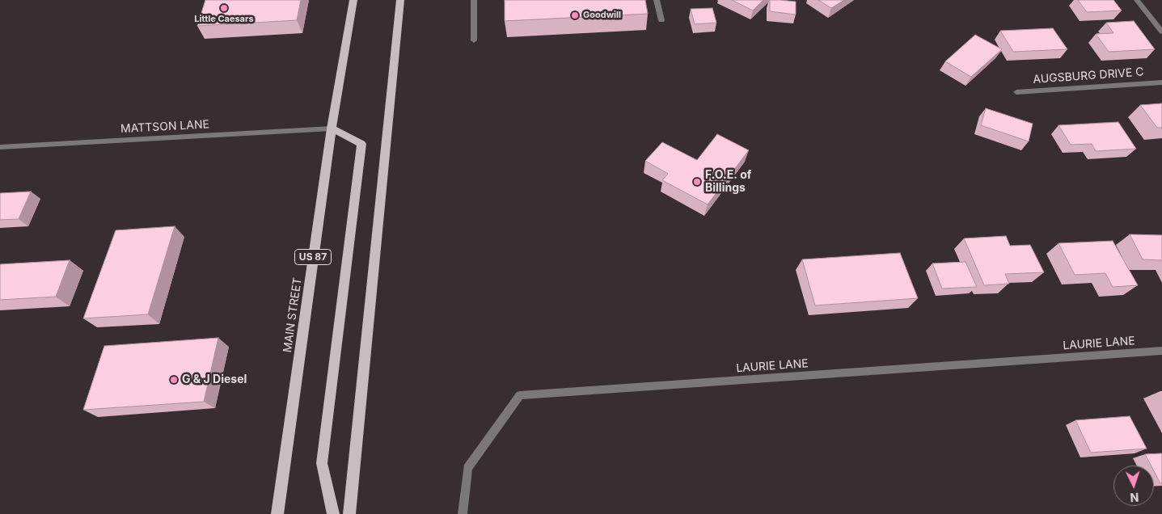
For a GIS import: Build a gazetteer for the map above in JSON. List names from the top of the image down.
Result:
{
  "streets": {
    "main road": ["US 87", "MAIN STREET"],
    "street": ["AUGSBURG DRIVE C", "MATTSON LANE", "LAURIE LANE"]
  },
  "crossings": [
    ["MATTSON LANE", "MAIN STREET"]
  ],
  "places": [
    "Little Caesars",
    "Goodwill",
    "F.O.E. of Billings",
    "G & J Diesel"
  ],
  "north": "bottom"
}
